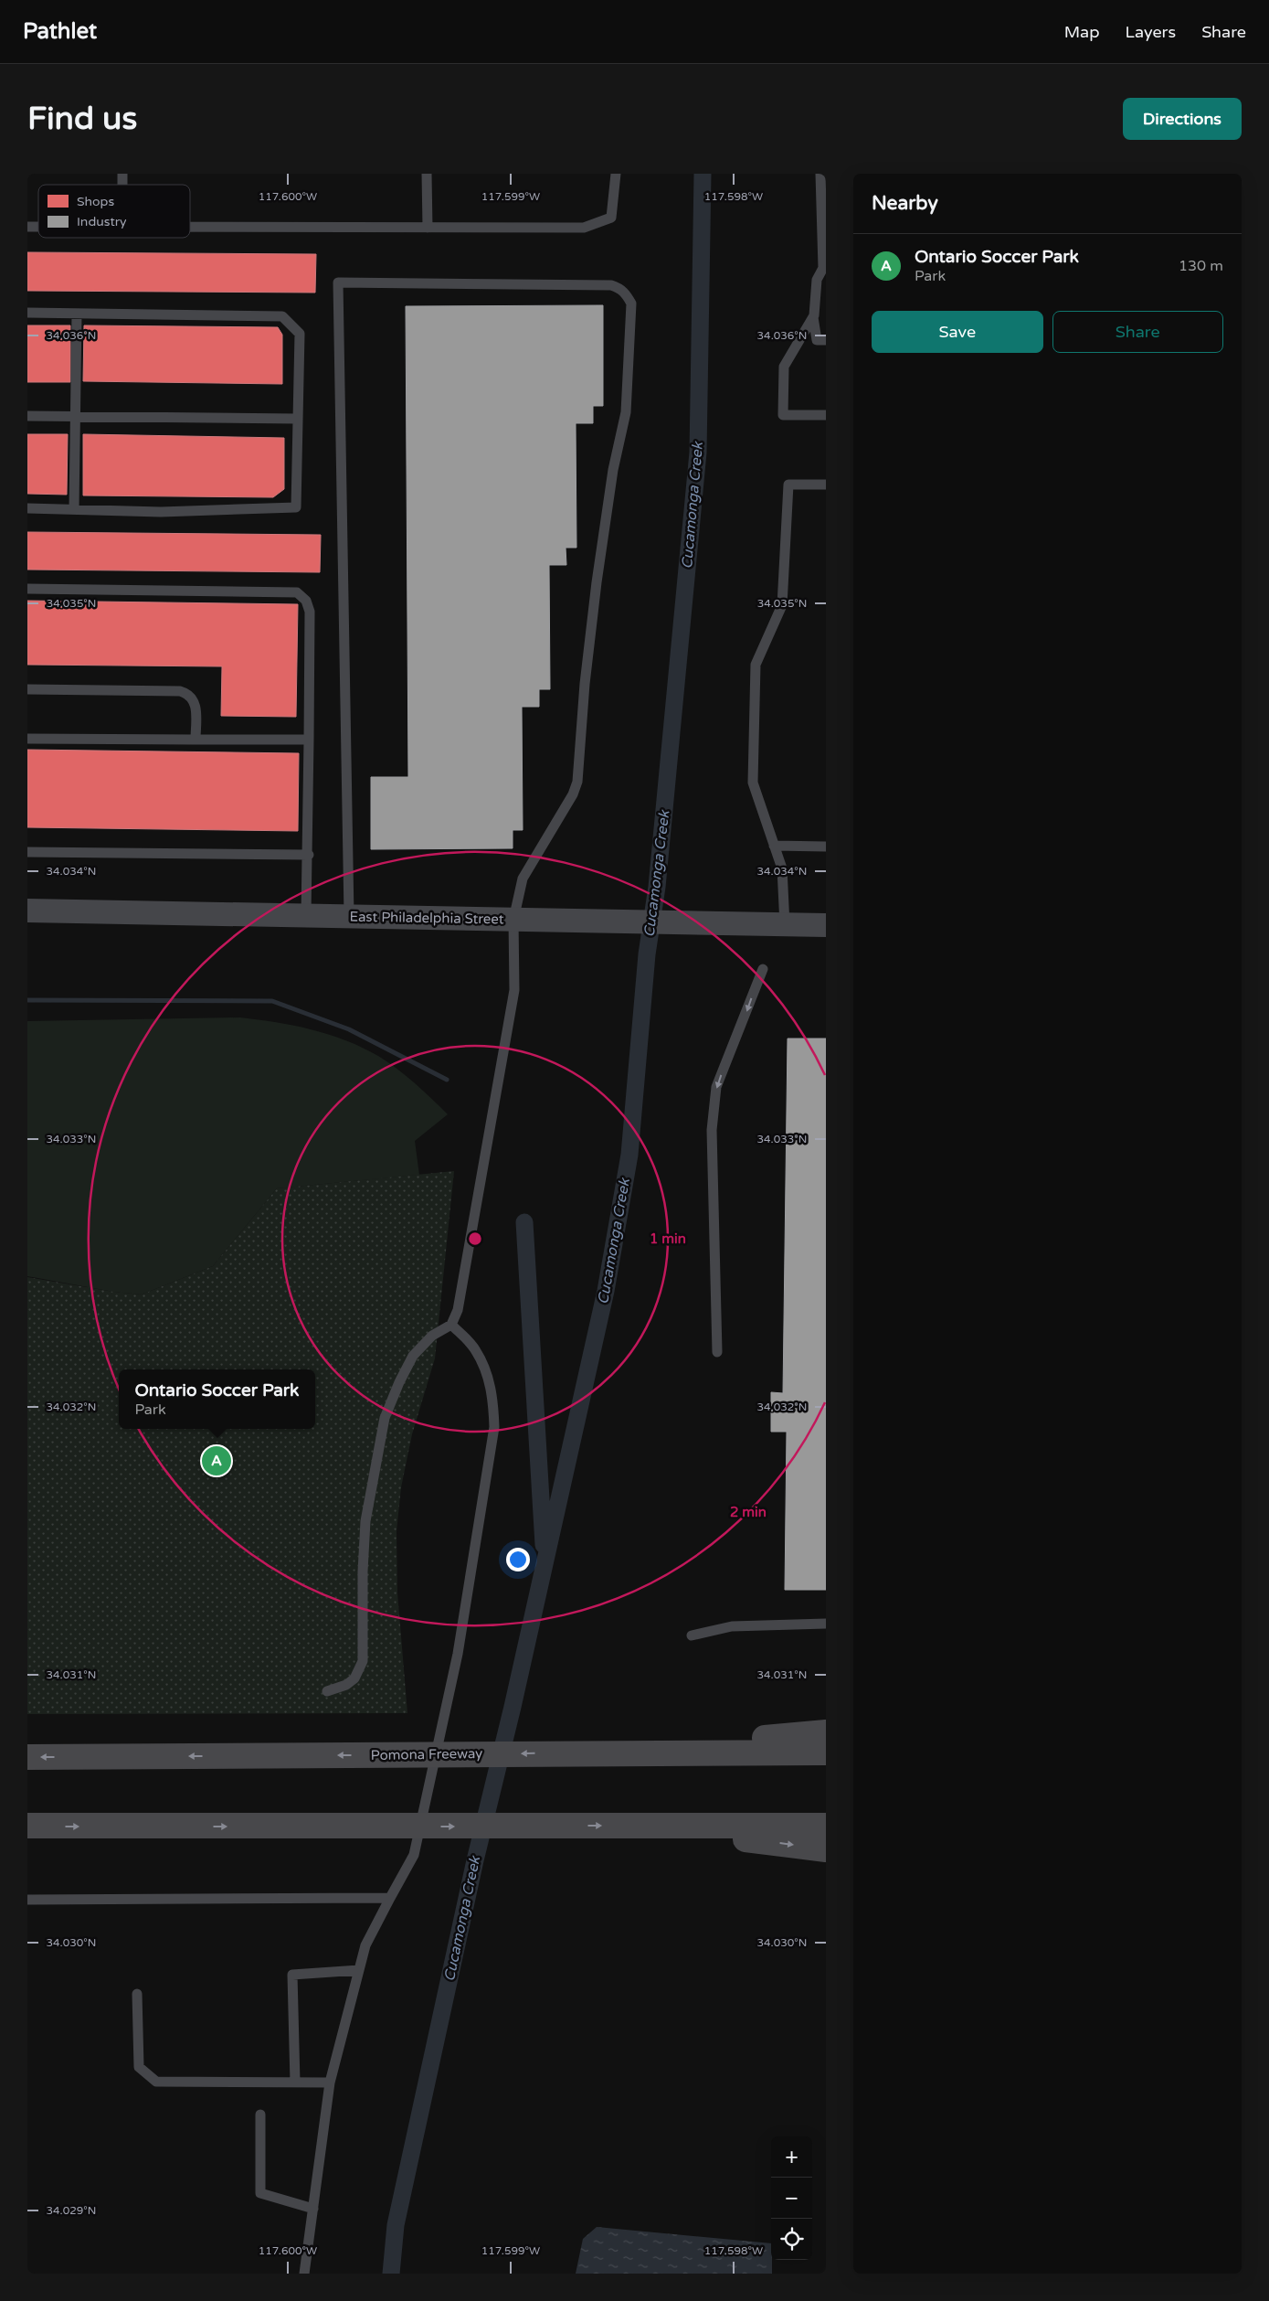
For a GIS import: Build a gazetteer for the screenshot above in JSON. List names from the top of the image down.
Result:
{
  "streets": {
    "highway": ["Pomona Freeway"],
    "street": ["East Philadelphia Street"]
  },
  "water": ["Cucamonga Creek"],
  "legend": ["Shops", "Industry"],
  "page": {
    "header": "Pathlet",
    "nav": ["Map", "Layers", "Share"],
    "buttons": [
      "Directions",
      ["Save", "Share"]
    ],
    "title": "Find us",
    "heading": "Nearby",
    "list": [
      {
        "mark": "A",
        "name": "Ontario Soccer Park",
        "note": "Park",
        "value": "130 m"
      }
    ],
    "popup": ["Ontario Soccer Park", "Park"],
    "pins": "A",
    "map_buttons": ["+", "−"]
  },
  "coordinates": [
    "117.600°W",
    "117.599°W",
    "117.598°W",
    "34.036°N",
    "34.035°N",
    "34.034°N",
    "34.033°N",
    "34.032°N",
    "34.031°N",
    "34.030°N",
    "34.029°N"
  ],
  "rings": ["1 min", "2 min"]
}
